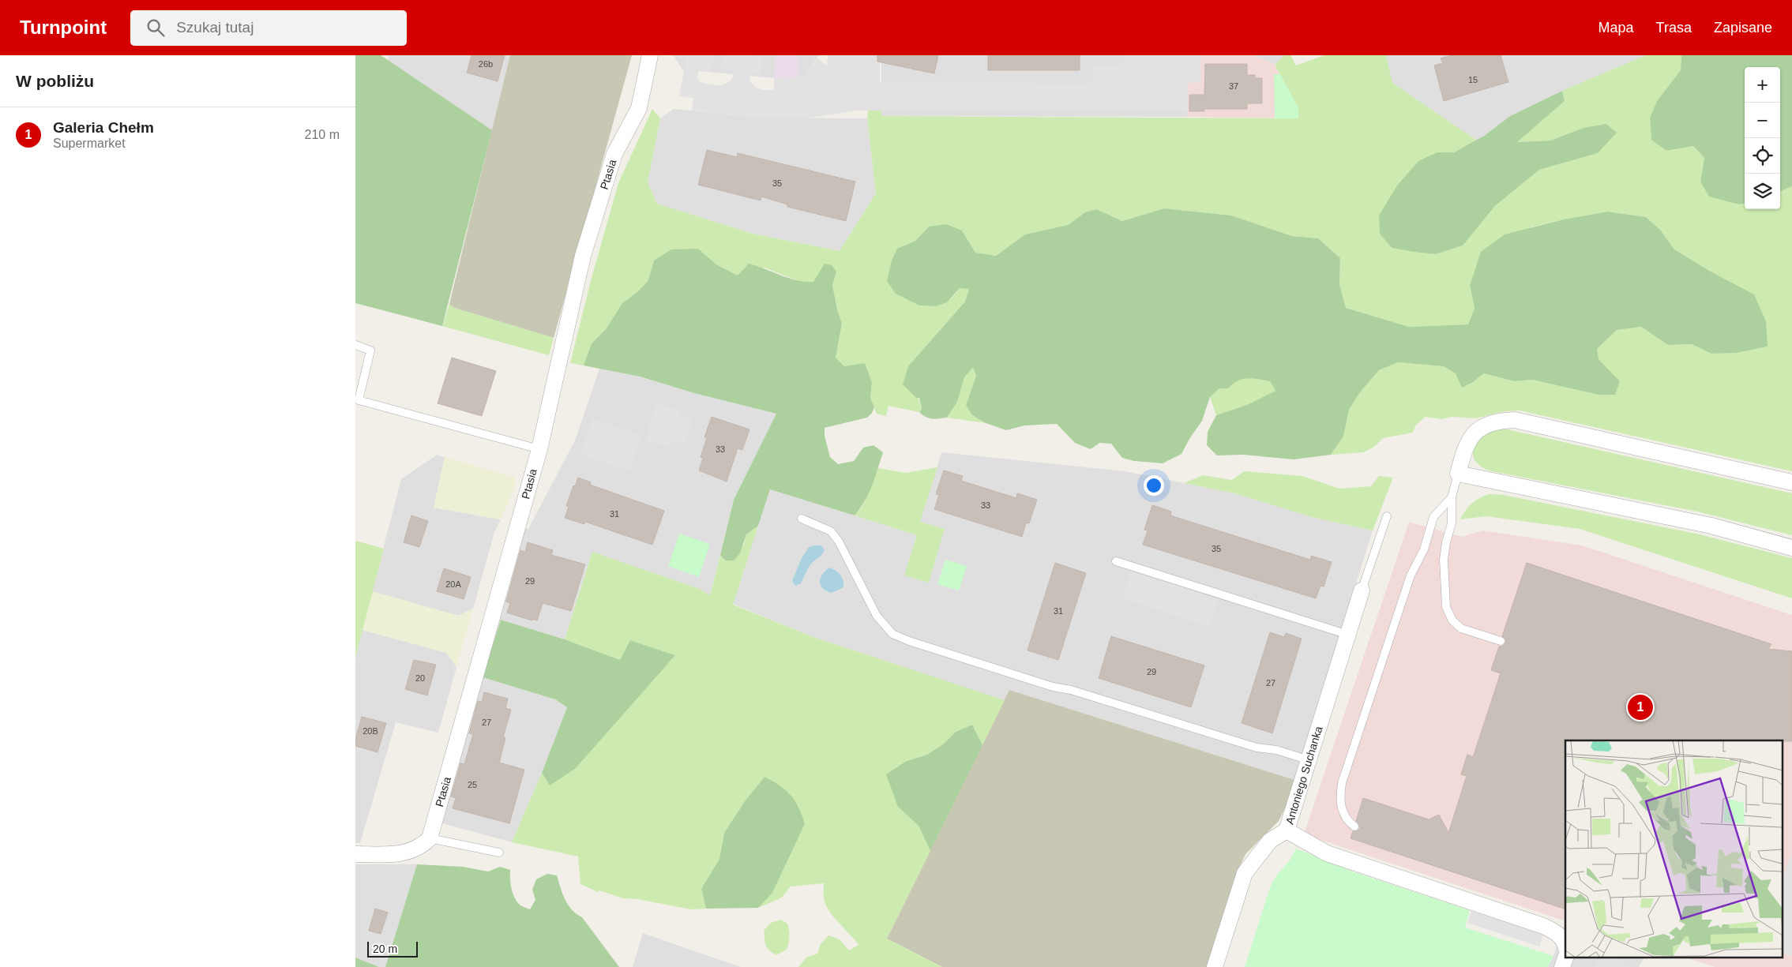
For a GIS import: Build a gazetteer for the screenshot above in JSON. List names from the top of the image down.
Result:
{
  "streets": {
    "street": ["Ptasia", "Antoniego Suchanka"]
  },
  "house_numbers": [
    "26b",
    "15",
    "37",
    "35",
    "33",
    "33",
    "31",
    "35",
    "29",
    "20A",
    "31",
    "29",
    "20",
    "27",
    "27",
    "20B",
    "25"
  ],
  "scale_bar": "20 m",
  "page": {
    "header": "Turnpoint",
    "search": "Szukaj tutaj",
    "nav": ["Mapa", "Trasa", "Zapisane"],
    "heading": "W pobliżu",
    "map_buttons": ["+", "−"],
    "list": [
      {
        "mark": "1",
        "name": "Galeria Chełm",
        "note": "Supermarket",
        "value": "210 m"
      }
    ],
    "pins": "1",
    "scale": "20 m"
  }
}
